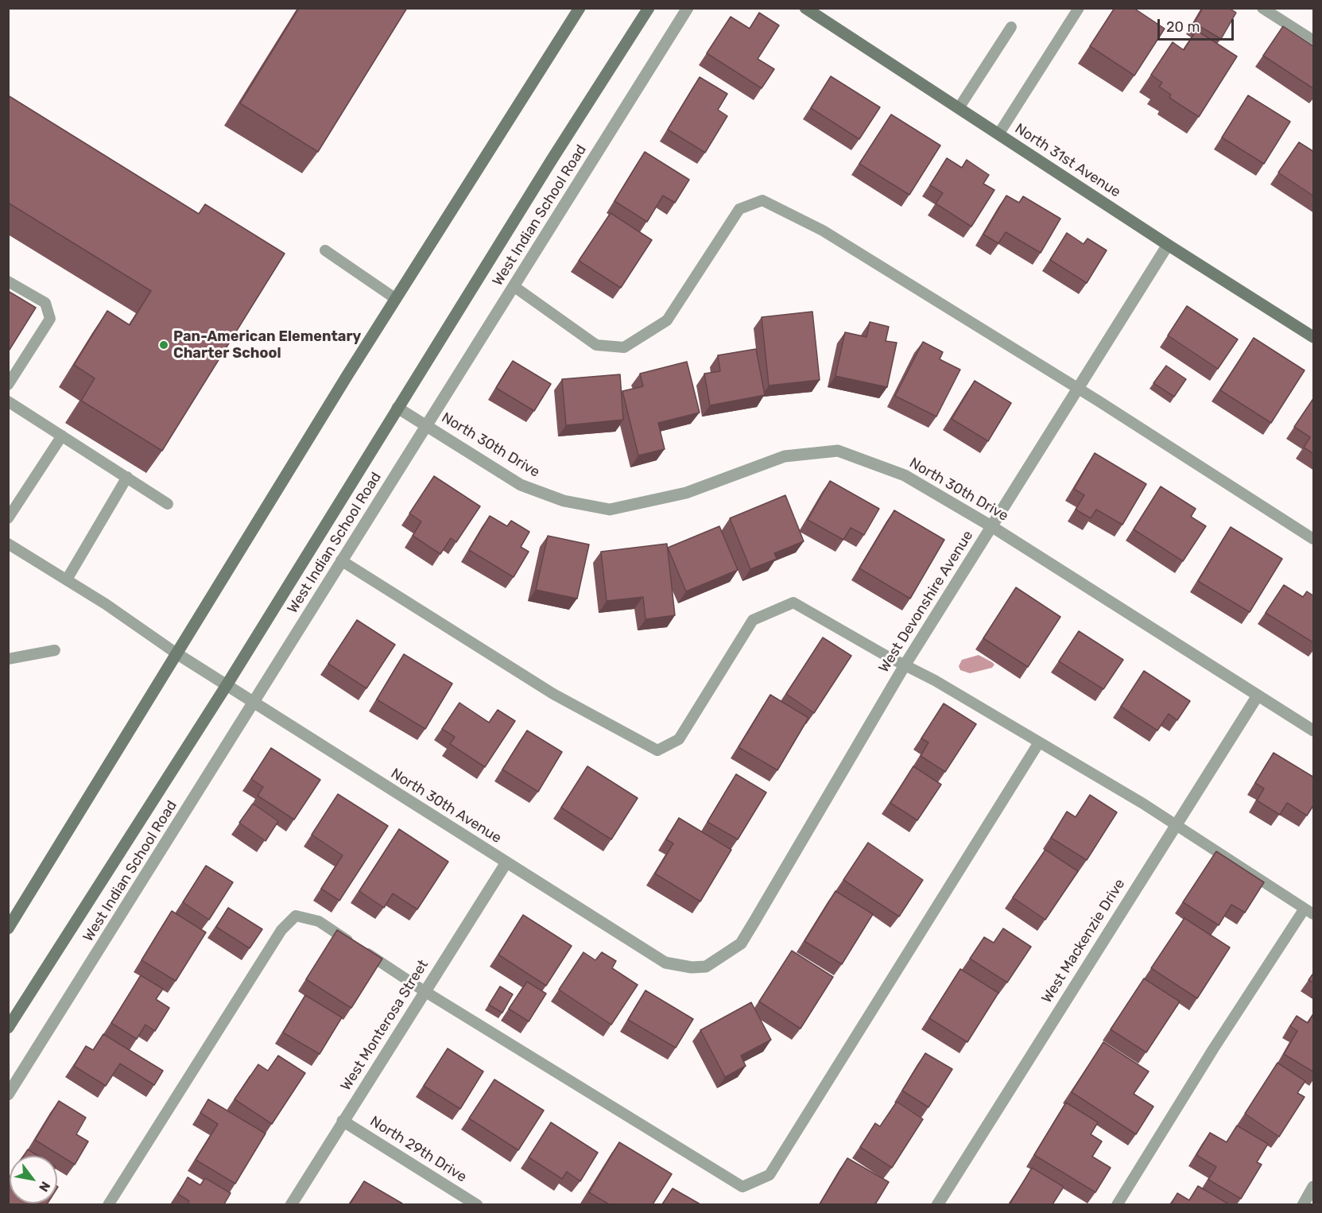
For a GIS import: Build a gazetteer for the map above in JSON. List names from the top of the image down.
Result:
{
  "streets": {
    "main road": ["North 31st Avenue", "West Indian School Road"],
    "street": [
      "North 30th Drive",
      "West Devonshire Avenue",
      "North 30th Avenue",
      "West Mackenzie Drive",
      "West Monterosa Street",
      "North 29th Drive"
    ]
  },
  "crossings": [
    ["North 31st Avenue", "West Devonshire Avenue"],
    ["West Indian School Road", "North 30th Drive"],
    ["West Indian School Road", "North 30th Avenue"],
    ["North 30th Drive", "West Devonshire Avenue"],
    ["North 30th Drive", "West Mackenzie Drive"],
    ["West Devonshire Avenue", "North 30th Avenue"],
    ["North 30th Avenue", "West Monterosa Street"],
    ["West Monterosa Street", "North 29th Drive"]
  ],
  "places": ["Pan-American Elementary Charter School"],
  "scale_bar": "20 m",
  "north": "bottom right"
}
